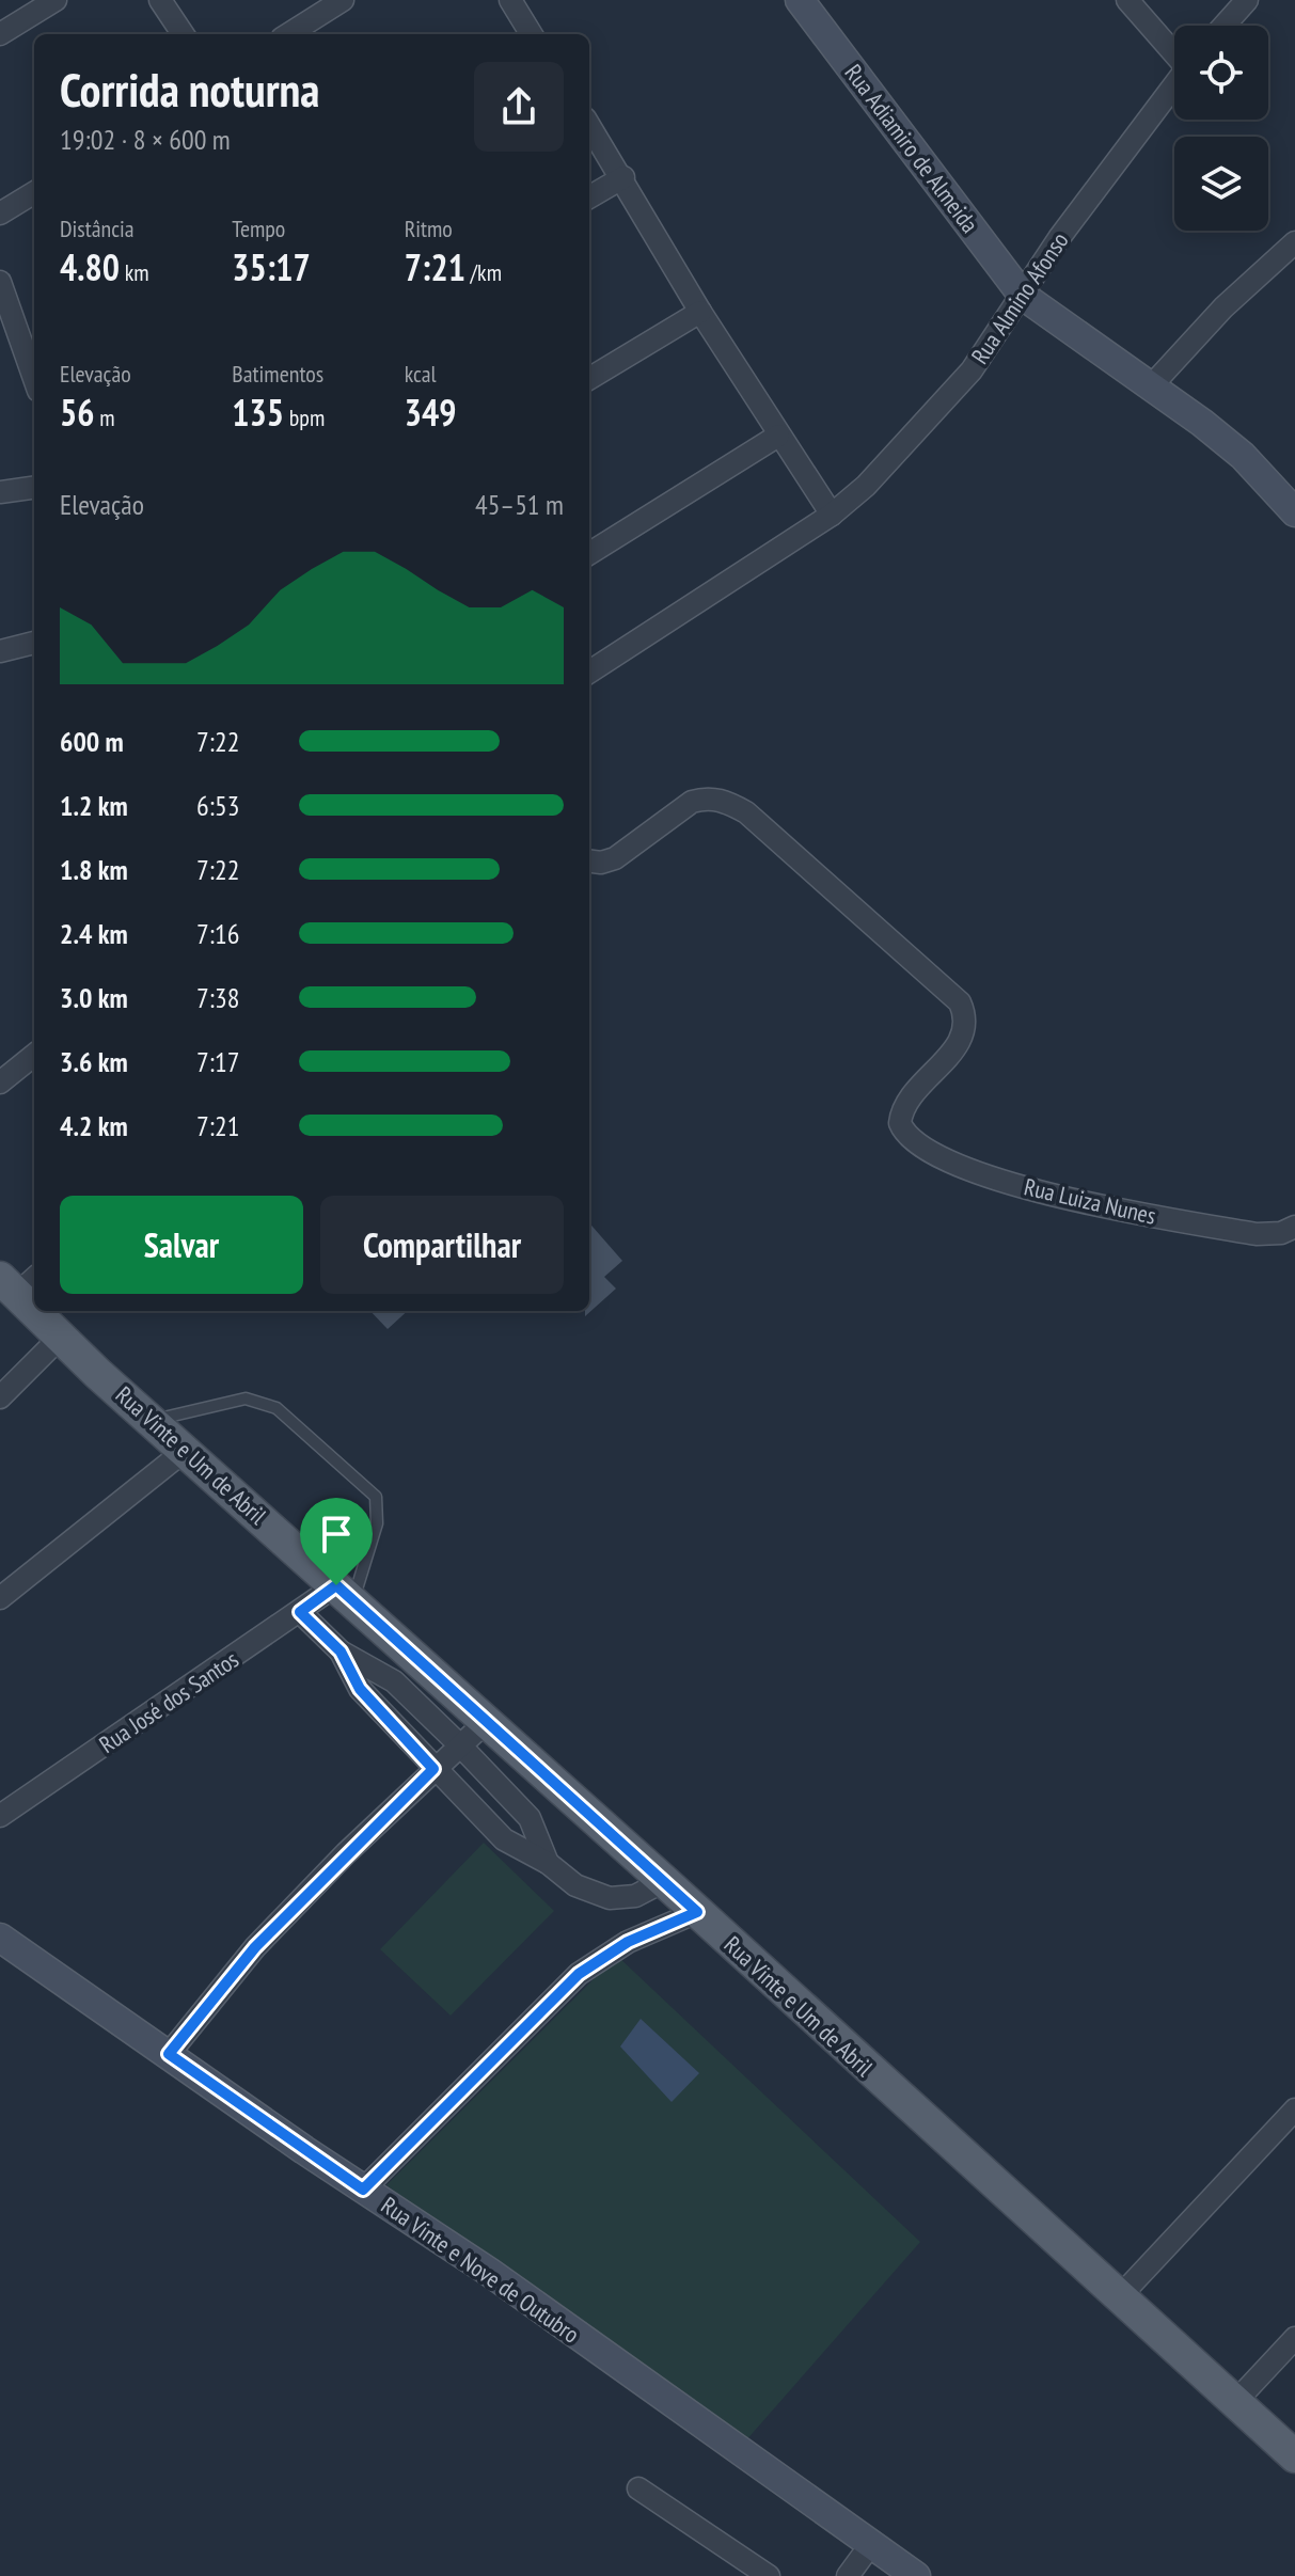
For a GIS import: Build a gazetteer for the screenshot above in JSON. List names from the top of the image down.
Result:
{
  "streets": {
    "main road": ["Rua Vinte e Um de Abril"],
    "street": [
      "Rua Adiamiro de Almeida",
      "Rua Almino Afonso",
      "Rua Luiza Nunes",
      "Rua José dos Santos",
      "Rua Vinte e Nove de Outubro"
    ]
  },
  "crossings": [
    ["Rua Adiamiro de Almeida", "Rua Almino Afonso"],
    ["Rua Vinte e Um de Abril", "Rua José dos Santos"]
  ],
  "page": {
    "heading": ["Corrida noturna", "19:02 · 8 × 600 m"],
    "stats": [
      ["Distância", "4.80 km"],
      ["Tempo", "35:17"],
      ["Ritmo", "7:21 /km"],
      ["Elevação", "56 m"],
      ["Batimentos", "135 bpm"],
      ["kcal", "349"]
    ],
    "chart": ["Elevação", "45–51 m"],
    "list": [
      {
        "name": "600 m",
        "note": "7:22"
      },
      {
        "name": "1.2 km",
        "note": "6:53"
      },
      {
        "name": "1.8 km",
        "note": "7:22"
      },
      {
        "name": "2.4 km",
        "note": "7:16"
      },
      {
        "name": "3.0 km",
        "note": "7:38"
      },
      {
        "name": "3.6 km",
        "note": "7:17"
      },
      {
        "name": "4.2 km",
        "note": "7:21"
      }
    ],
    "buttons": ["Salvar", "Compartilhar"]
  }
}
